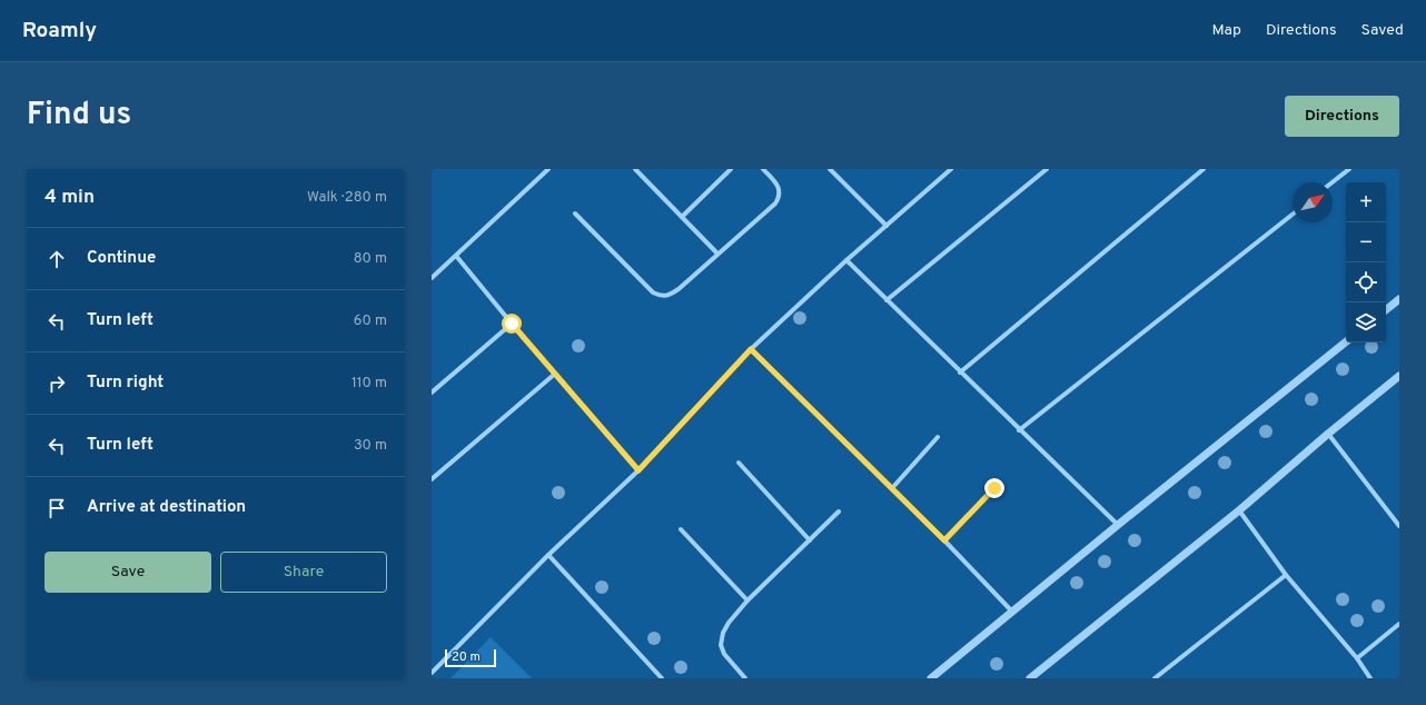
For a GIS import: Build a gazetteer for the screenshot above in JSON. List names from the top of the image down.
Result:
{
  "scale_bar": "20 m",
  "north": "top right",
  "page": {
    "header": "Roamly",
    "nav": ["Map", "Directions", "Saved"],
    "title": "Find us",
    "buttons": [
      "Directions",
      ["Save", "Share"]
    ],
    "heading": ["4 min", "Walk · 280 m"],
    "map_buttons": ["+", "−"],
    "list": [
      ["Continue", "80 m"],
      ["Turn left", "60 m"],
      ["Turn right", "110 m"],
      ["Turn left", "30 m"],
      "Arrive at destination"
    ],
    "scale": "20 m"
  }
}
